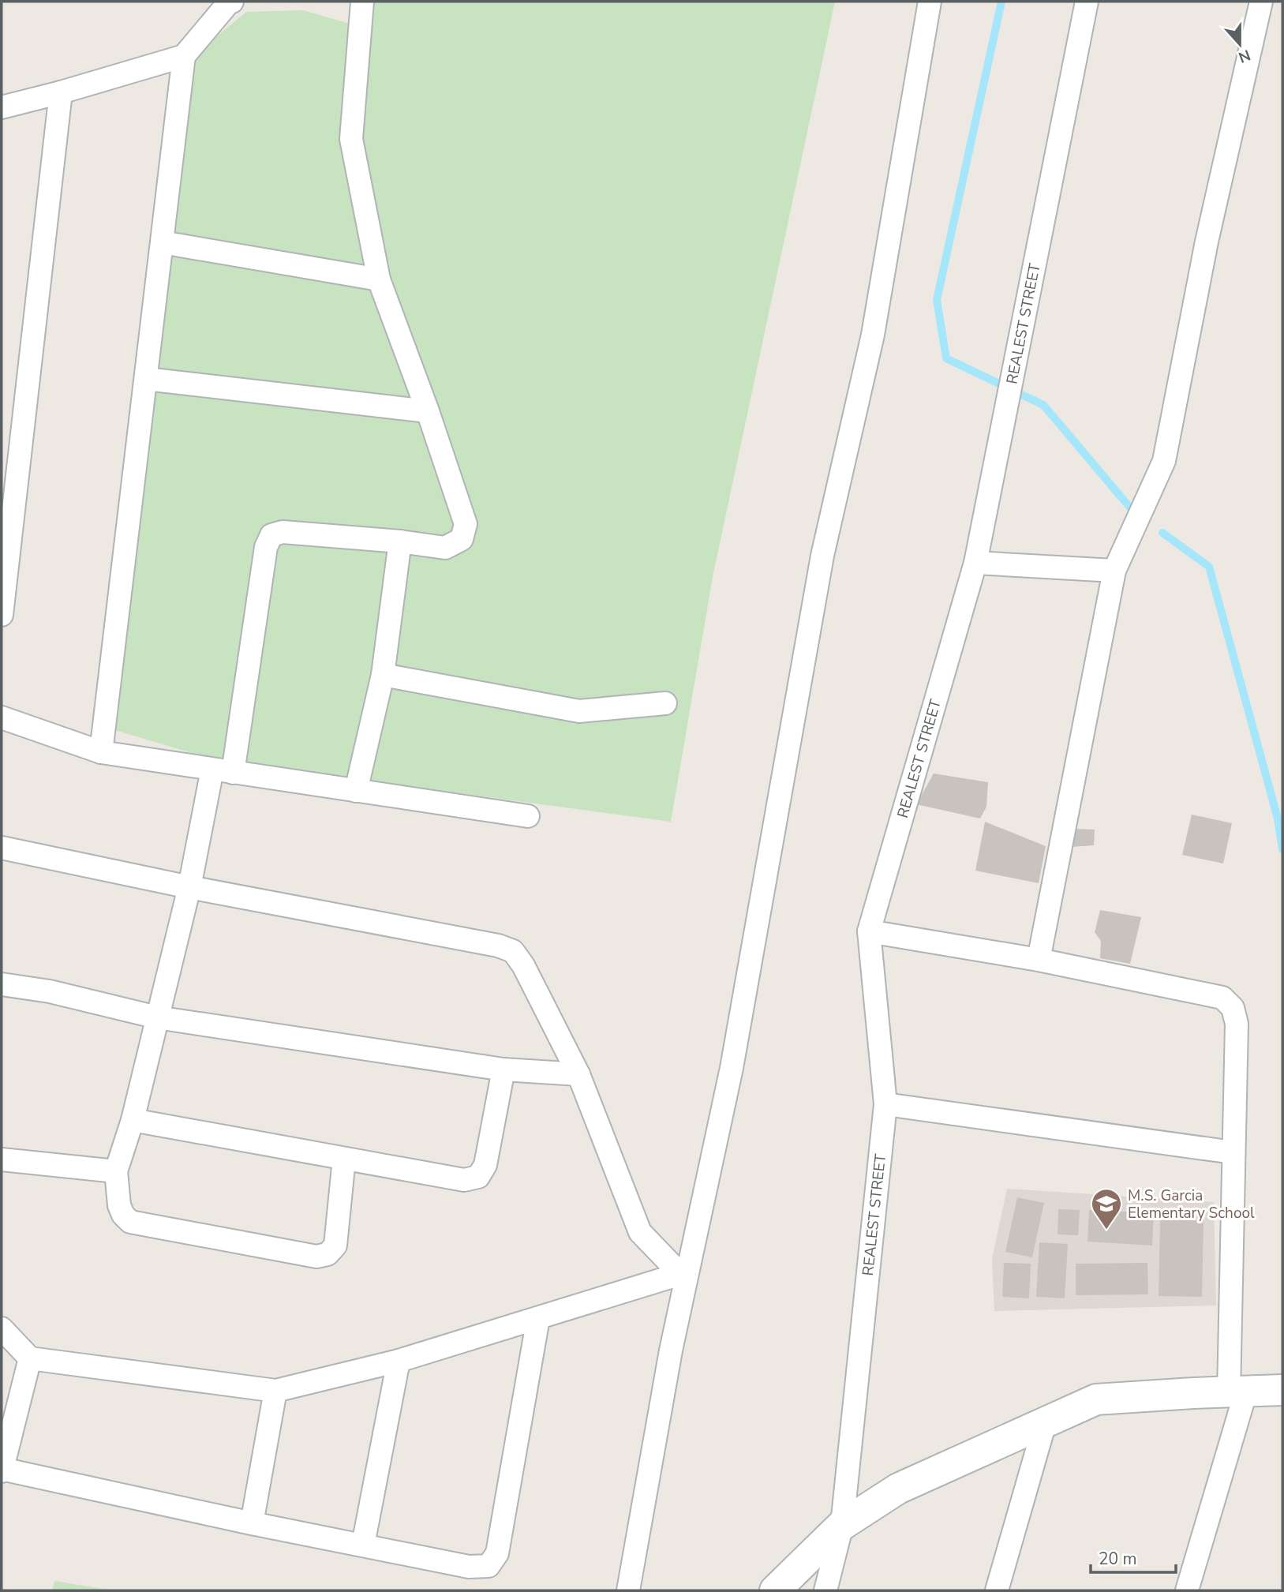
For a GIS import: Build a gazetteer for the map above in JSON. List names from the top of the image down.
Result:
{
  "streets": {
    "street": ["REALEST STREET"]
  },
  "places": {
    "school or university": ["M.S. Garcia Elementary School"]
  },
  "scale_bar": "20 m",
  "north": "bottom"
}
